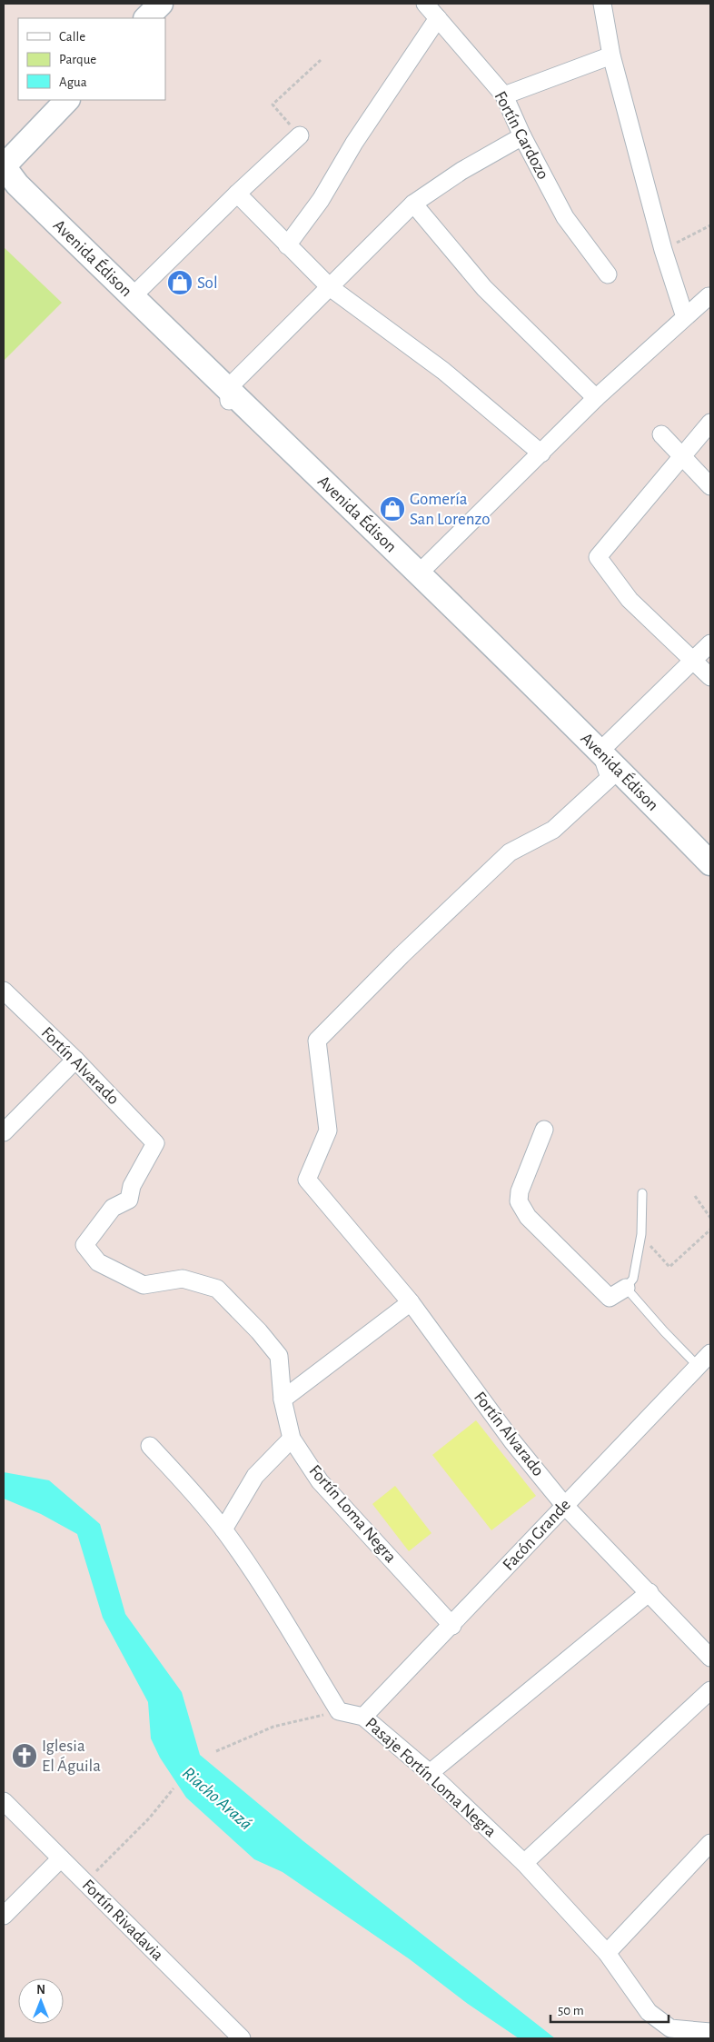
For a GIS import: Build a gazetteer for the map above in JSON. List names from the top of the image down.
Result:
{
  "streets": {
    "main road": ["Avenida Édison"],
    "street": [
      "Fortín Cardozo",
      "Fortín Alvarado",
      "Fortín Loma Negra",
      "Facón Grande",
      "Pasaje Fortín Loma Negra",
      "Fortín Rivadavia"
    ]
  },
  "crossings": [
    ["Avenida Édison", "Fortín Alvarado"],
    ["Fortín Alvarado", "Fortín Loma Negra"],
    ["Fortín Alvarado", "Facón Grande"],
    ["Fortín Loma Negra", "Facón Grande"],
    ["Facón Grande", "Pasaje Fortín Loma Negra"]
  ],
  "water": ["Riacho Arazá"],
  "places": {
    "shop": ["Sol", "Gomería San Lorenzo"],
    "church": ["Iglesia El Águila"]
  },
  "legend": ["Calle", "Parque", "Agua"],
  "scale_bar": "50 m",
  "north": "top"
}
